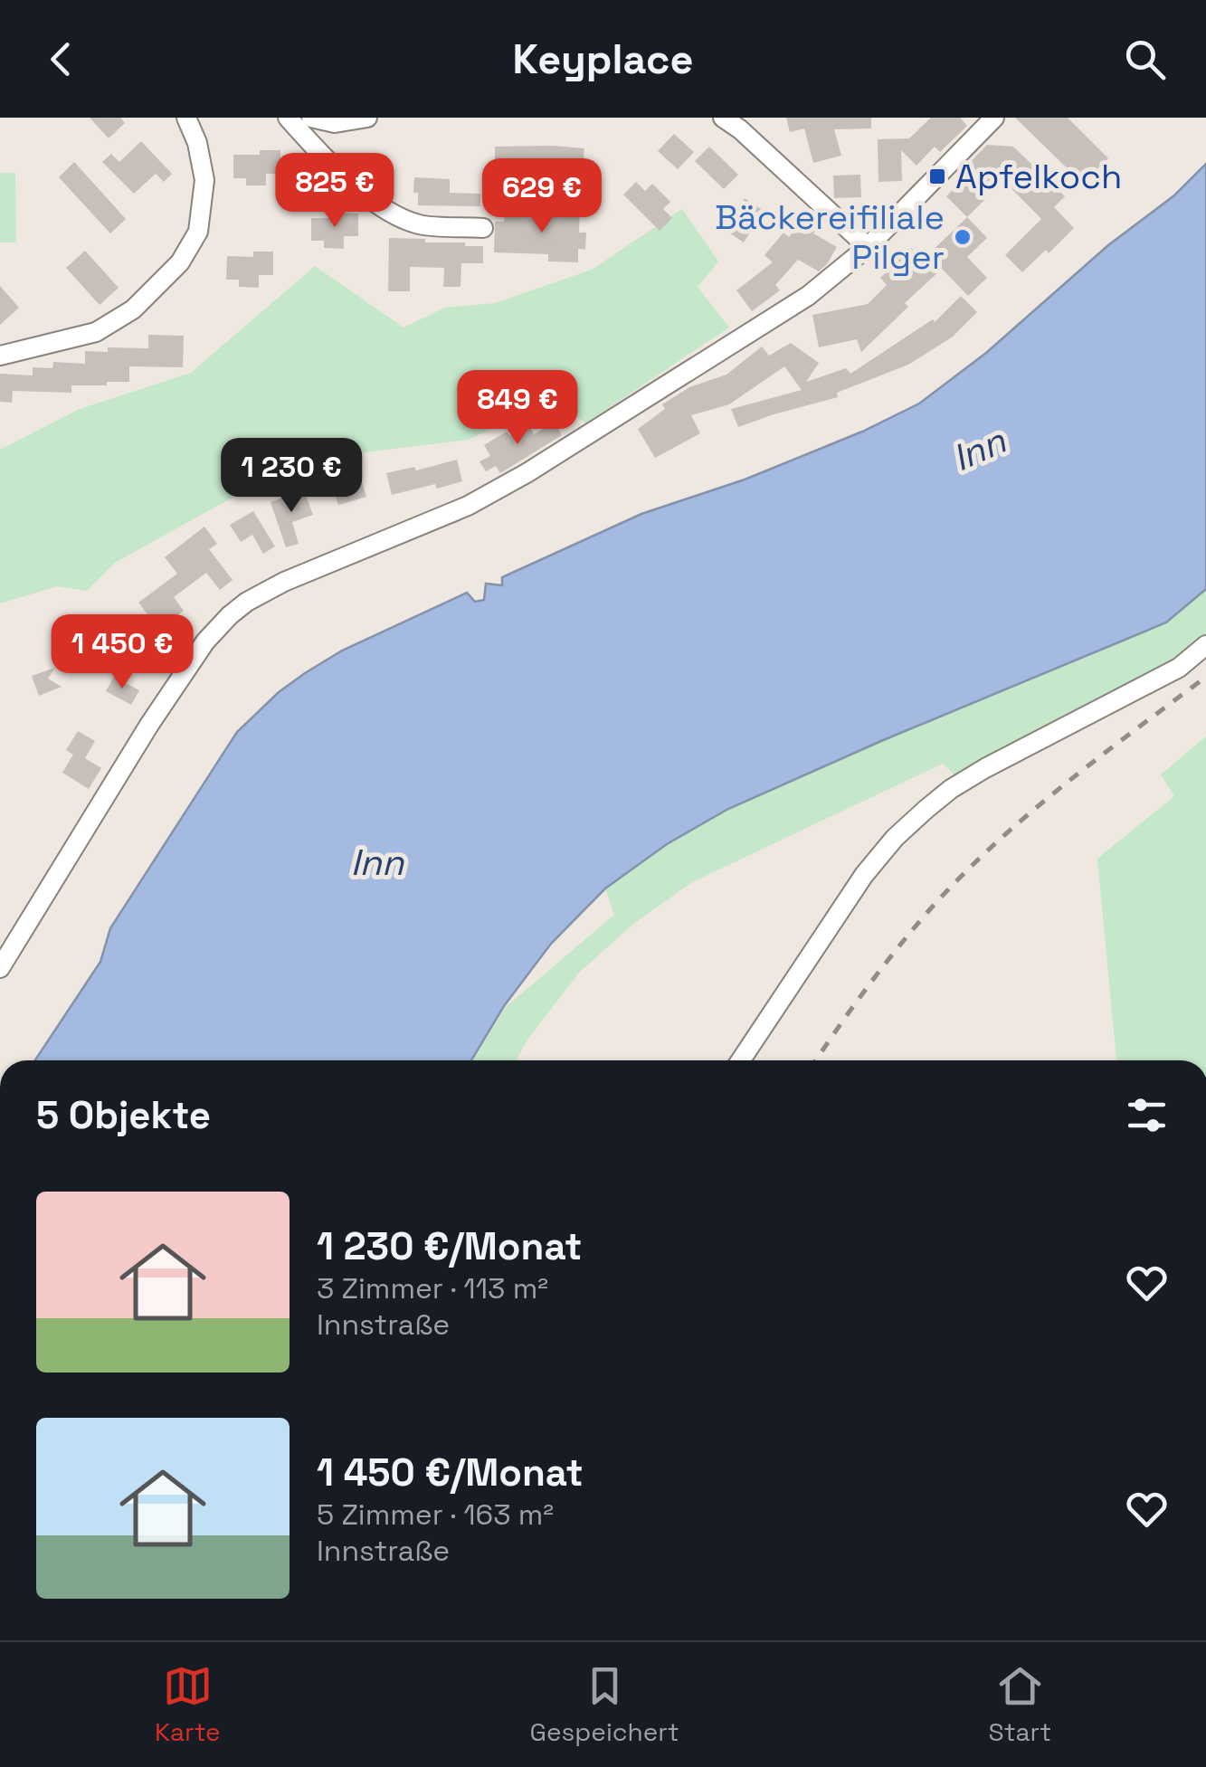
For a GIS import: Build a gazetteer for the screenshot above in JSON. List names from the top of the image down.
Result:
{
  "water": ["Inn"],
  "places": {
    "transit": ["Apfelkoch"],
    "other": ["Bäckereifiliale Pilger"]
  },
  "page": {
    "header": "Keyplace",
    "price": [
      "825 €",
      "629 €",
      "849 €",
      "1 230 €",
      "1 450 €"
    ],
    "heading": "5 Objekte",
    "list": [
      {
        "name": "1 230 €/Monat",
        "note": "3 Zimmer · 113 m² · Innstraße"
      },
      {
        "name": "1 450 €/Monat",
        "note": "5 Zimmer · 163 m² · Innstraße"
      }
    ],
    "tabs": ["Karte", "Gespeichert", "Start"]
  }
}
